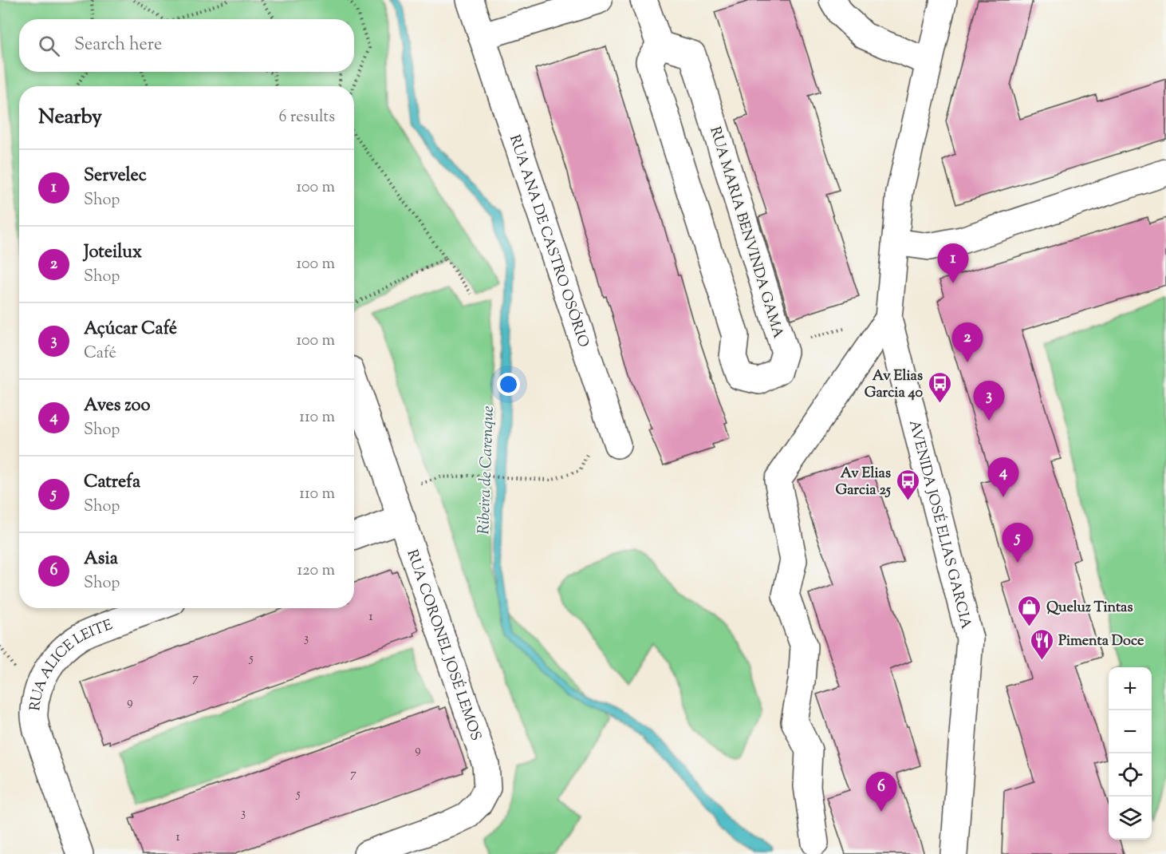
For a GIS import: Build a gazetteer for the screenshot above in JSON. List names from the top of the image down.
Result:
{
  "streets": {
    "street": [
      "RUA MARIA BENVINDA GAMA",
      "RUA ANA DE CASTRO OSÓRIO",
      "AVENIDA JOSÉ ELIAS GARCIA",
      "RUA CORONEL JOSÉ LEMOS",
      "RUA ALICE LEITE"
    ]
  },
  "water": ["Ribeira de Carenque"],
  "places": {
    "bus stop": ["Av Elias Garcia 40", "Av Elias Garcia 25"],
    "shop": ["Queluz Tintas"],
    "restaurant": ["Pimenta Doce"]
  },
  "house_numbers": [
    "1",
    "3",
    "5",
    "7",
    "9",
    "9",
    "7",
    "5",
    "3",
    "1"
  ],
  "page": {
    "search": "Search here",
    "heading": ["Nearby", "6 results"],
    "list": [
      {
        "mark": "1",
        "name": "Servelec",
        "note": "Shop",
        "value": "100 m"
      },
      {
        "mark": "2",
        "name": "Joteilux",
        "note": "Shop",
        "value": "100 m"
      },
      {
        "mark": "3",
        "name": "Açúcar Café",
        "note": "Café",
        "value": "100 m"
      },
      {
        "mark": "4",
        "name": "Aves zoo",
        "note": "Shop",
        "value": "110 m"
      },
      {
        "mark": "5",
        "name": "Catrefa",
        "note": "Shop",
        "value": "110 m"
      },
      {
        "mark": "6",
        "name": "Asia",
        "note": "Shop",
        "value": "120 m"
      }
    ],
    "pins": [
      "1",
      "2",
      "3",
      "4",
      "5",
      "6"
    ],
    "map_buttons": ["+", "−"]
  }
}
